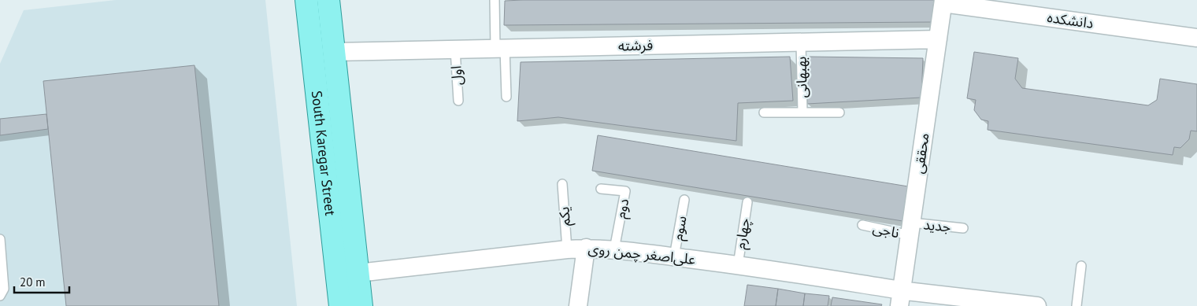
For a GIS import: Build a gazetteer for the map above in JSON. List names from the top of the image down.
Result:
{
  "streets": {
    "main road": ["South Karegar Street"],
    "street": [
      "دانشکده",
      "فرشته",
      "محققی",
      "علی‌اصغر چمن روی"
    ],
    "lane": [
      "اول",
      "بهبهانی",
      "دوم",
      "یکم",
      "جدید",
      "سوم",
      "ناجی",
      "چهارم"
    ]
  },
  "crossings": [
    ["دانشکده", "محققی"],
    ["فرشته", "اول"],
    ["فرشته", "بهبهانی"],
    ["فرشته", "South Karegar Street"],
    ["فرشته", "محققی"],
    ["South Karegar Street", "علی‌اصغر چمن روی"],
    ["محققی", "جدید"],
    ["محققی", "ناجی"],
    ["محققی", "علی‌اصغر چمن روی"],
    ["دوم", "علی‌اصغر چمن روی"],
    ["یکم", "علی‌اصغر چمن روی"],
    ["جدید", "ناجی"],
    ["سوم", "علی‌اصغر چمن روی"],
    ["چهارم", "علی‌اصغر چمن روی"]
  ],
  "scale_bar": "20 m"
}
